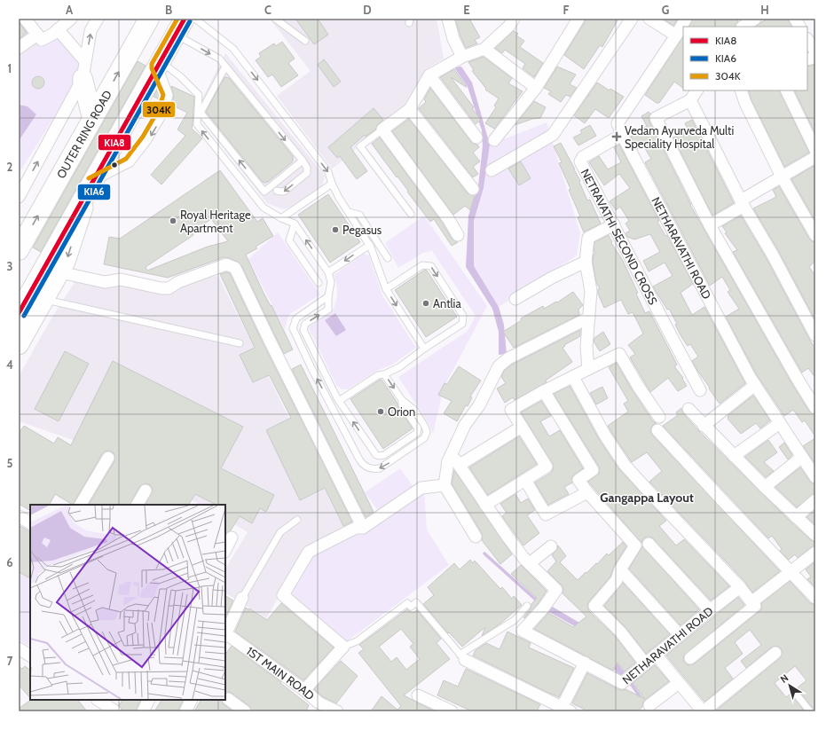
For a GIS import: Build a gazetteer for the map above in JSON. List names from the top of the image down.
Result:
{
  "streets": {
    "highway": ["OUTER RING ROAD"],
    "street": ["NETRAVATHI SECOND CROSS", "NETHARAVATHI ROAD", "1ST MAIN ROAD"]
  },
  "crossings": [
    ["NETRAVATHI SECOND CROSS", "NETHARAVATHI ROAD"]
  ],
  "districts": ["Gangappa Layout"],
  "places": {
    "health": ["Vedam Ayurveda Multi Speciality Hospital"],
    "other": [
      "Royal Heritage Apartment",
      "Pegasus",
      "Antlia",
      "Orion"
    ]
  },
  "lines": ["transit line KIA8", "transit line 304K", "transit line KIA6"],
  "legend": ["KIA8", "KIA6", "304K"],
  "north": "top left",
  "grid": {
    "columns": [
      "A",
      "B",
      "C",
      "D",
      "E",
      "F",
      "G",
      "H"
    ],
    "rows": [
      "1",
      "2",
      "3",
      "4",
      "5",
      "6",
      "7"
    ]
  }
}
